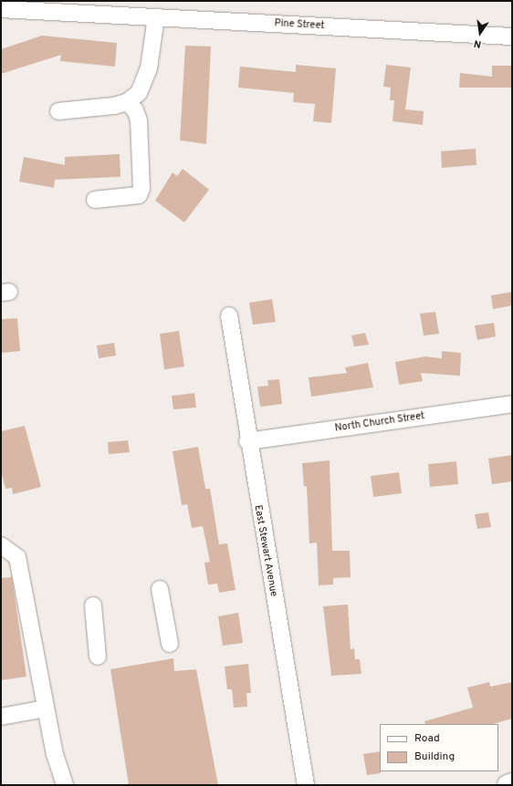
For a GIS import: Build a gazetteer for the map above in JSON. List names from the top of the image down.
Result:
{
  "streets": {
    "street": ["Pine Street", "North Church Street", "East Stewart Avenue"]
  },
  "crossings": [
    ["North Church Street", "East Stewart Avenue"]
  ],
  "legend": ["Road", "Building"],
  "north": "bottom"
}
